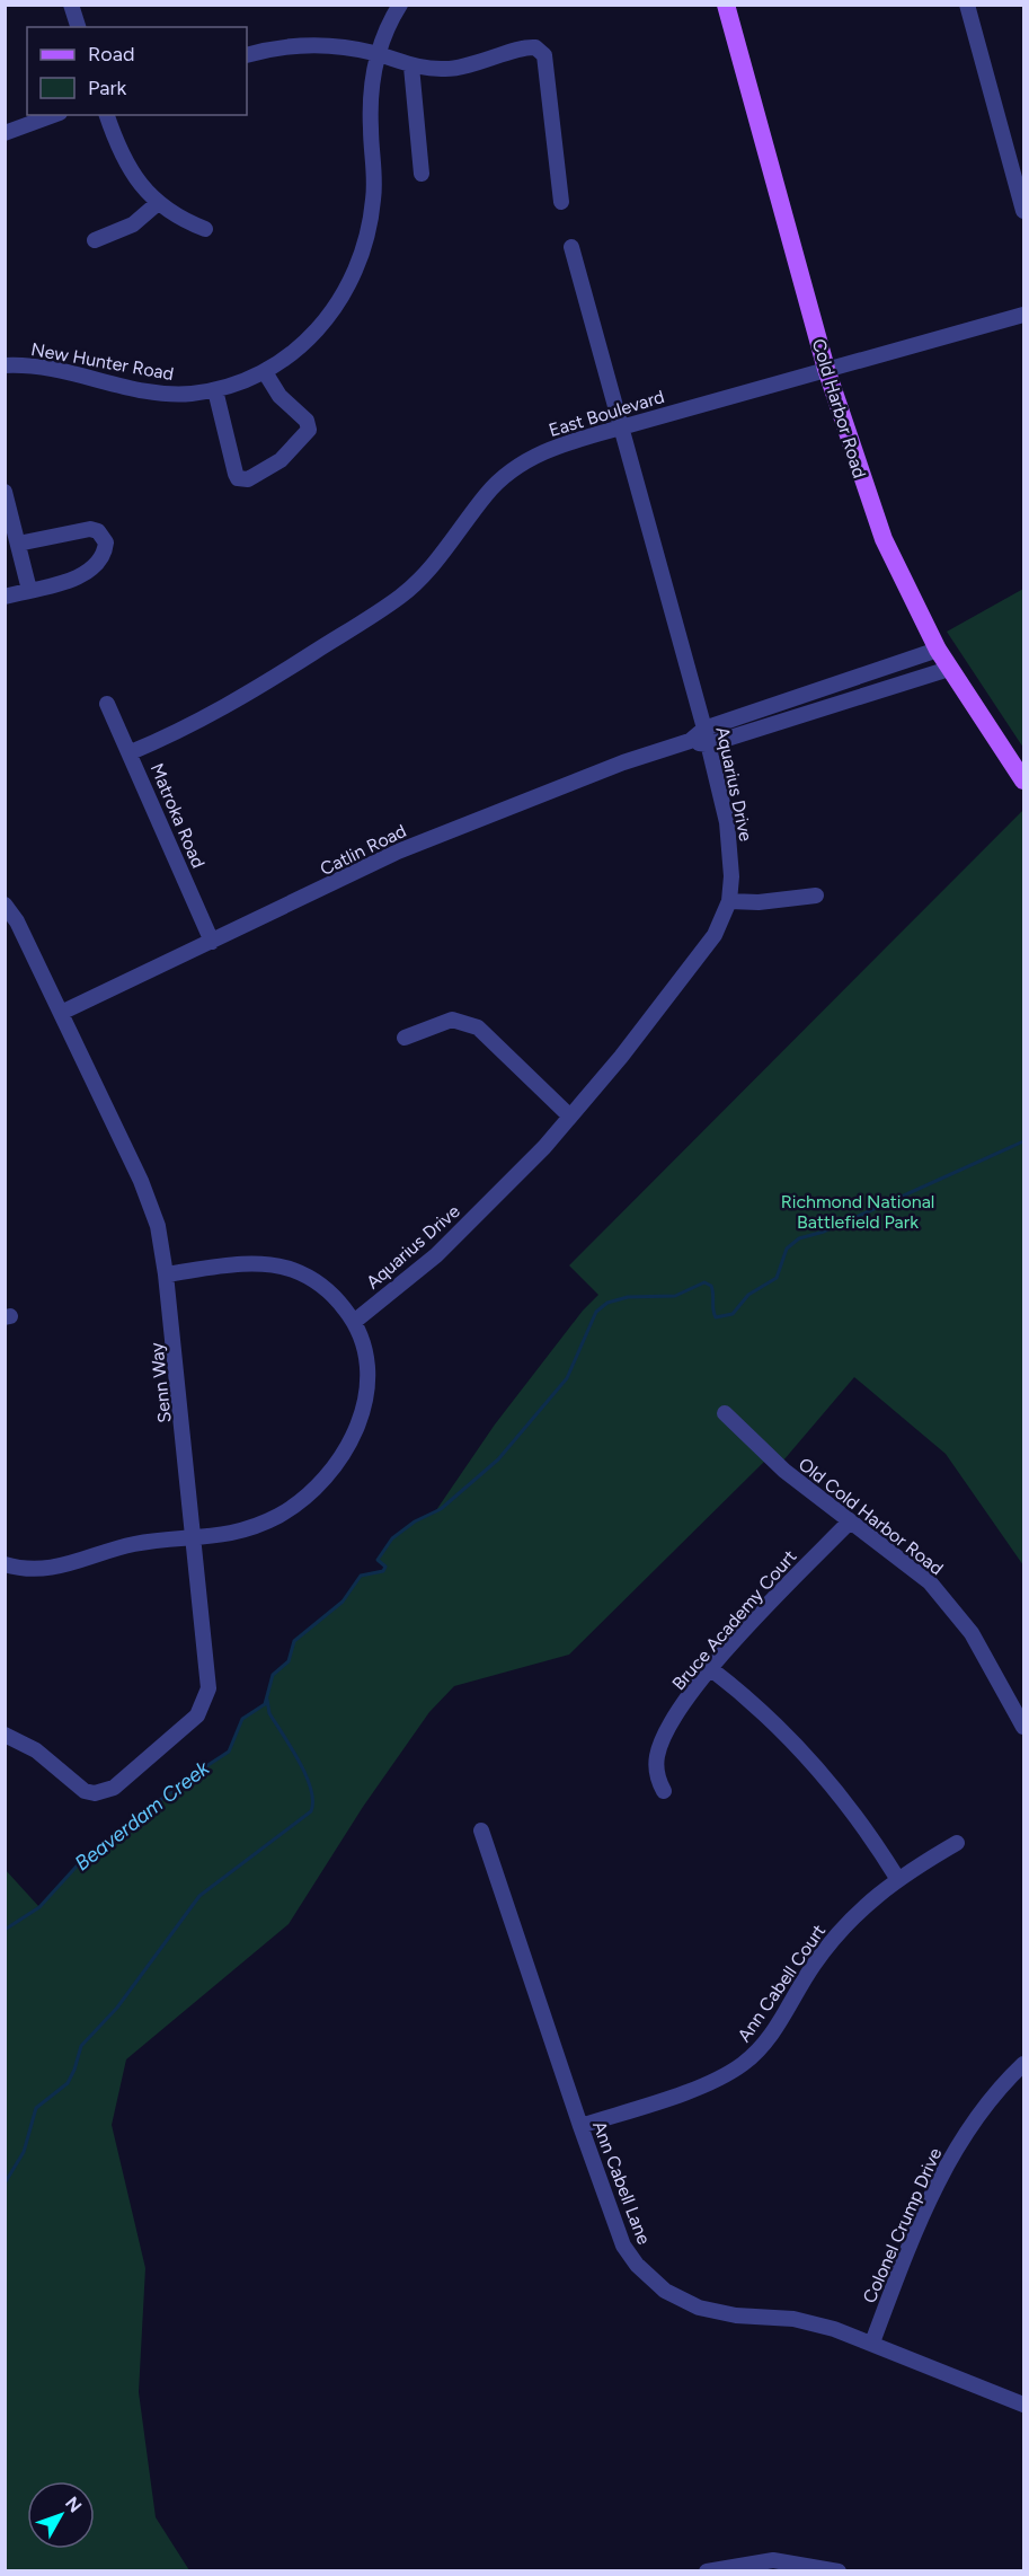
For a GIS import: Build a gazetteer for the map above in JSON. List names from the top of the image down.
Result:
{
  "streets": {
    "main road": ["Cold Harbor Road"],
    "street": [
      "New Hunter Road",
      "East Boulevard",
      "Aquarius Drive",
      "Matroka Road",
      "Catlin Road",
      "Senn Way",
      "Old Cold Harbor Road",
      "Bruce Academy Court",
      "Ann Cabell Court",
      "Ann Cabell Lane",
      "Colonel Crump Drive"
    ]
  },
  "crossings": [
    ["Cold Harbor Road", "East Boulevard"],
    ["Cold Harbor Road", "Catlin Road"],
    ["East Boulevard", "Aquarius Drive"],
    ["East Boulevard", "Matroka Road"],
    ["Aquarius Drive", "Catlin Road"],
    ["Matroka Road", "Catlin Road"],
    ["Catlin Road", "Senn Way"],
    ["Old Cold Harbor Road", "Bruce Academy Court"],
    ["Ann Cabell Court", "Ann Cabell Lane"],
    ["Ann Cabell Lane", "Colonel Crump Drive"]
  ],
  "water": ["Beaverdam Creek"],
  "parks": ["Richmond National Battlefield Park"],
  "legend": ["Road", "Park"],
  "north": "top right"
}
